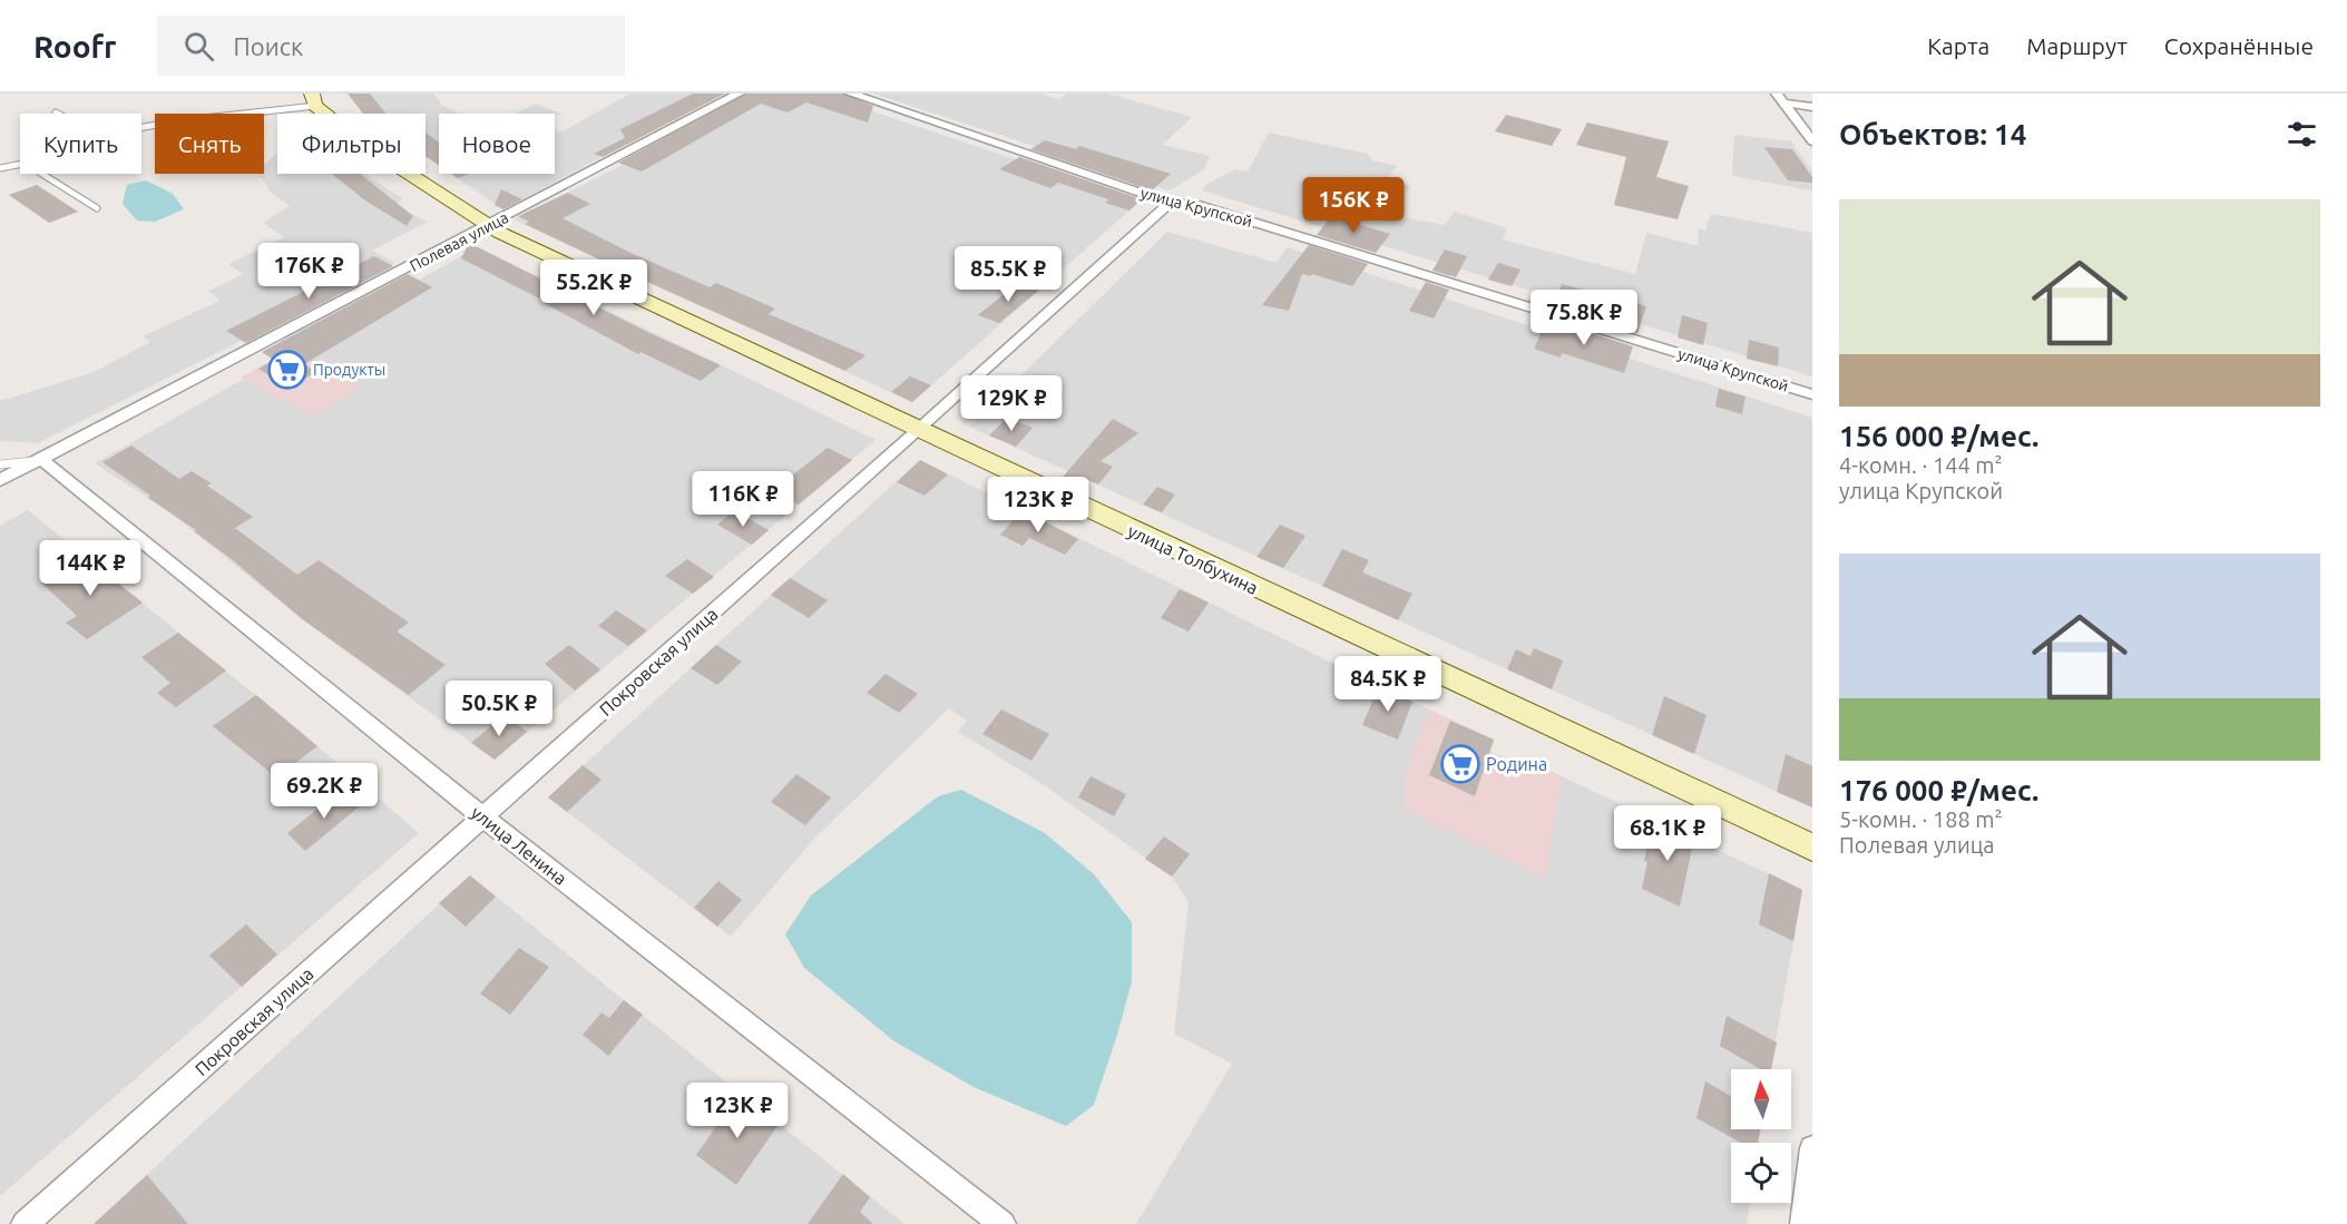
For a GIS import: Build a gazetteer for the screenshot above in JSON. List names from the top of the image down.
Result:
{
  "streets": {
    "main road": ["улица Толбухина"],
    "street": [
      "улица Крупской",
      "Полевая улица",
      "Покровская улица",
      "улица Ленина"
    ]
  },
  "crossings": [
    ["улица Крупской", "Покровская улица"],
    ["Полевая улица", "улица Толбухина"],
    ["Полевая улица", "улица Ленина"],
    ["улица Толбухина", "Покровская улица"],
    ["Покровская улица", "улица Ленина"]
  ],
  "places": {
    "supermarket": ["Продукты", "Родина"]
  },
  "north": "top",
  "page": {
    "header": "Roofr",
    "search": "Поиск",
    "nav": ["Карта", "Маршрут", "Сохранённые"],
    "heading": "Объектов: 14",
    "chip": [
      "Купить",
      "Снять",
      "Фильтры",
      "Новое"
    ],
    "list": [
      {
        "name": "156 000 ₽/мес.",
        "note": "4-комн. · 144 m² · улица Крупской"
      },
      {
        "name": "176 000 ₽/мес.",
        "note": "5-комн. · 188 m² · Полевая улица"
      }
    ],
    "price": [
      "156K ₽",
      "176K ₽",
      "85.5K ₽",
      "55.2K ₽",
      "75.8K ₽",
      "129K ₽",
      "116K ₽",
      "123K ₽",
      "144K ₽",
      "84.5K ₽",
      "50.5K ₽",
      "69.2K ₽",
      "68.1K ₽",
      "123K ₽"
    ]
  }
}
